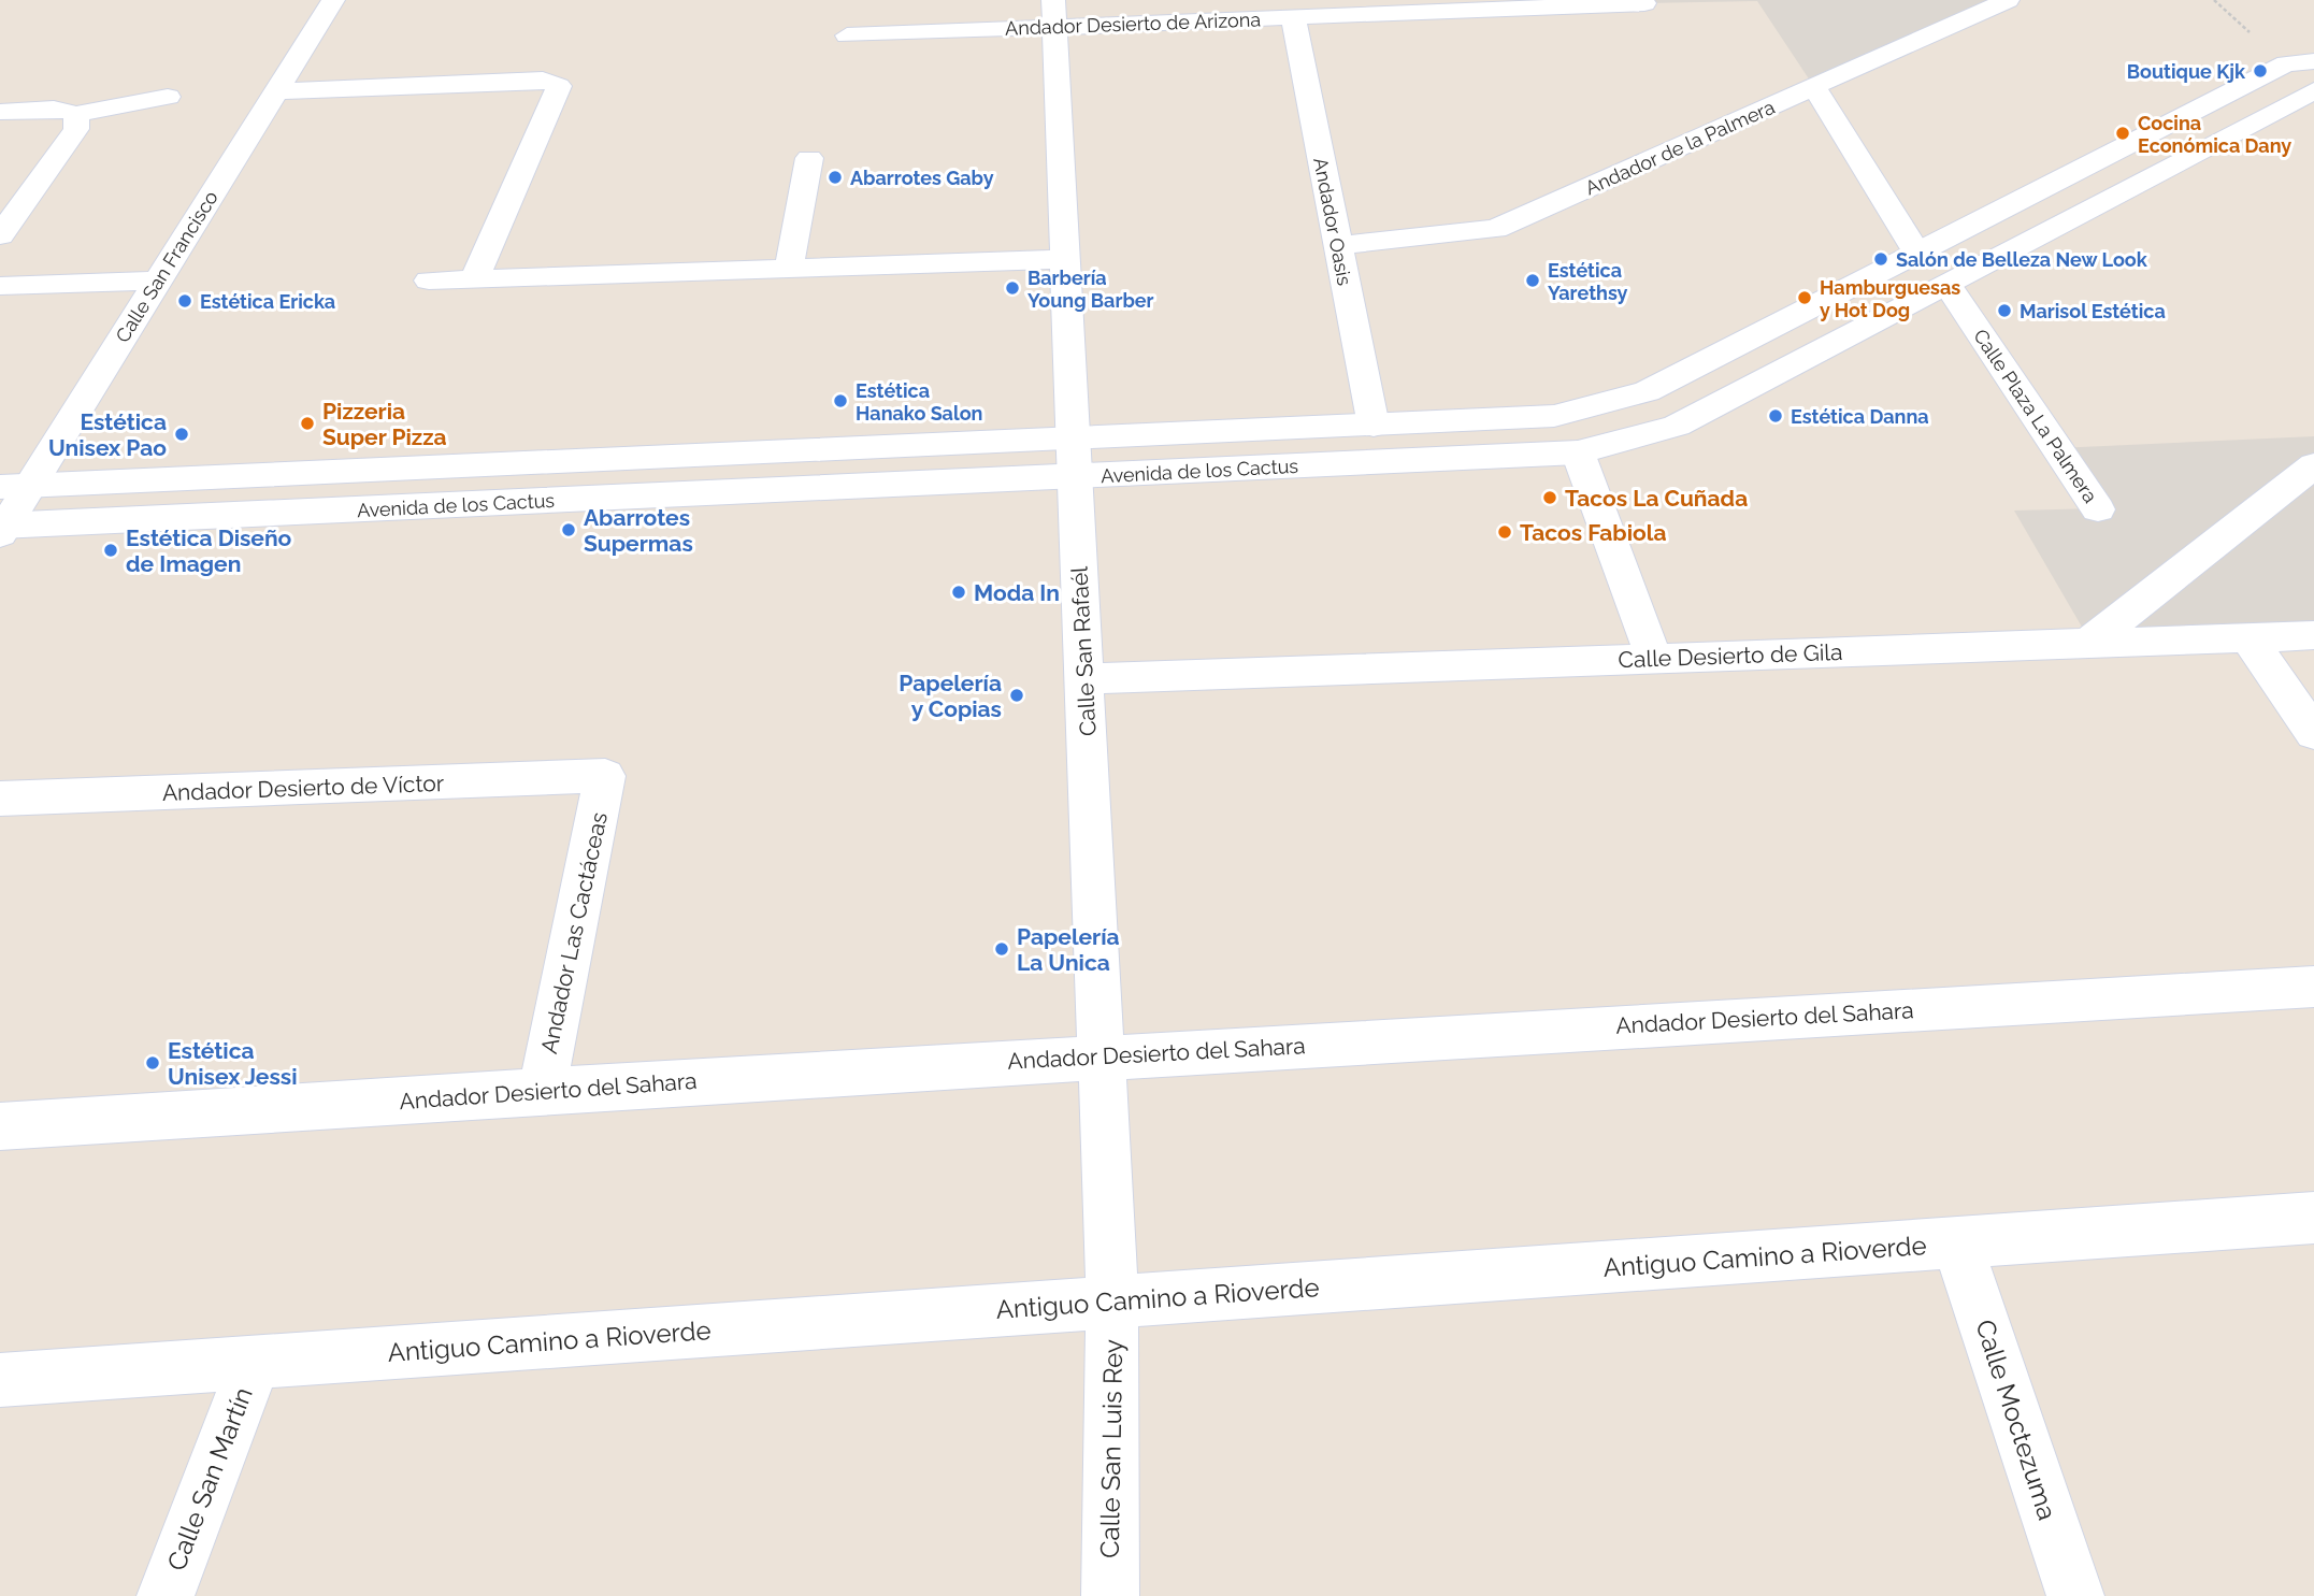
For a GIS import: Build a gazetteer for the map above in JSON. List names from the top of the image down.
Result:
{
  "streets": {
    "street": [
      "Andador Desierto de Arizona",
      "Andador de la Palmera",
      "Andador Oasis",
      "Calle San Francisco",
      "Calle Plaza La Palmera",
      "Avenida de los Cactus",
      "Calle San Rafaél",
      "Calle Desierto de Gila",
      "Andador Desierto de Víctor",
      "Andador Las Cactáceas",
      "Andador Desierto del Sahara",
      "Antiguo Camino a Rioverde",
      "Calle Moctezuma",
      "Calle San Luis Rey",
      "Calle San Martín"
    ]
  },
  "crossings": [
    ["Andador Desierto de Arizona", "Andador Oasis"],
    ["Andador Desierto de Arizona", "Calle San Rafaél"],
    ["Andador de la Palmera", "Andador Oasis"],
    ["Andador Oasis", "Avenida de los Cactus"],
    ["Calle San Francisco", "Avenida de los Cactus"],
    ["Calle Plaza La Palmera", "Avenida de los Cactus"],
    ["Avenida de los Cactus", "Calle San Rafaél"],
    ["Calle San Rafaél", "Calle Desierto de Gila"],
    ["Calle San Rafaél", "Andador Desierto del Sahara"],
    ["Calle San Rafaél", "Antiguo Camino a Rioverde"],
    ["Calle San Rafaél", "Calle San Luis Rey"],
    ["Andador Desierto de Víctor", "Andador Las Cactáceas"],
    ["Andador Las Cactáceas", "Andador Desierto del Sahara"],
    ["Antiguo Camino a Rioverde", "Calle Moctezuma"],
    ["Antiguo Camino a Rioverde", "Calle San Luis Rey"],
    ["Antiguo Camino a Rioverde", "Calle San Martín"]
  ],
  "places": [
    "Boutique Kjk",
    "Cocina Económica Dany",
    "Abarrotes Gaby",
    "Salón de Belleza New Look",
    "Estética Yarethsy",
    "Barbería Young Barber",
    "Hamburguesas y Hot Dog",
    "Estética Ericka",
    "Marisol Estética",
    "Estética Hanako Salon",
    "Estética Danna",
    "Pizzeria Super Pizza",
    "Estética Unisex Pao",
    "Tacos La Cuñada",
    "Abarrotes Supermas",
    "Tacos Fabiola",
    "Estética Diseño de Imagen",
    "Moda In",
    "Papelería y Copias",
    "Papelería La Unica",
    "Estética Unisex Jessi"
  ]
}
